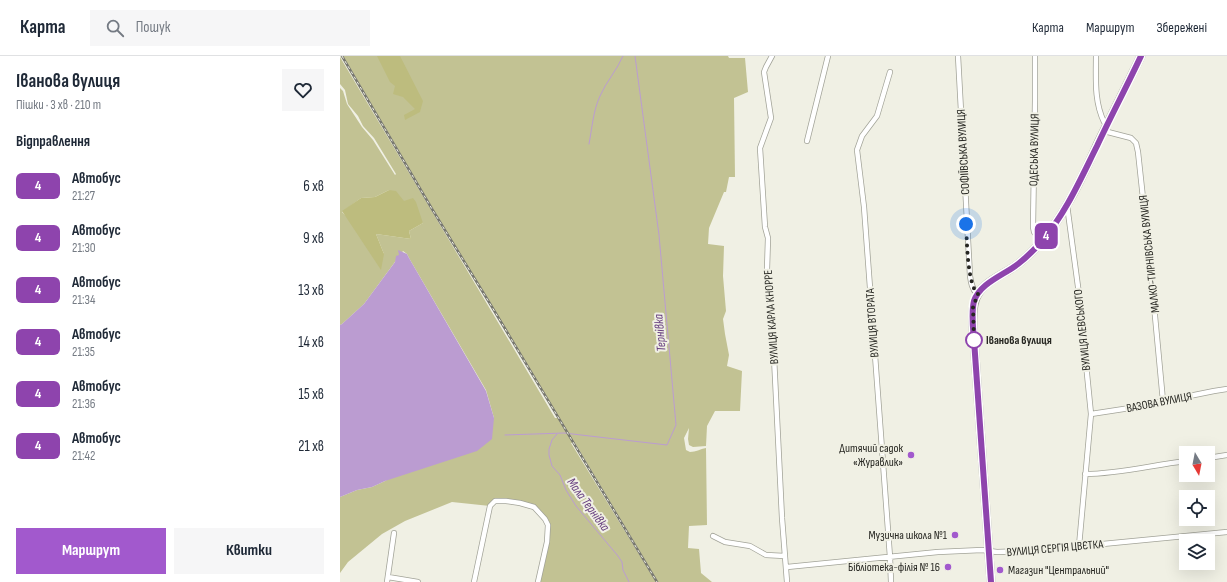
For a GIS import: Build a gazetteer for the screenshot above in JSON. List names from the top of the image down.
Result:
{
  "streets": {
    "street": [
      "ОДЕСЬКА ВУЛИЦЯ",
      "СОФІЇВСЬКА ВУЛИЦЯ",
      "МАЛКО-ТИРНІВСЬКА ВУЛИЦЯ",
      "ВУЛИЦЯ КАРЛА КНОРРЕ",
      "ВУЛИЦЯ ВТОРАТА",
      "ВУЛИЦЯ ЛЕВСЬКОГО",
      "ВАЗОВА ВУЛИЦЯ",
      "ВУЛИЦЯ СЕРГІЯ ЦВЄТКА"
    ]
  },
  "crossings": [
    ["МАЛКО-ТИРНІВСЬКА ВУЛИЦЯ", "ВАЗОВА ВУЛИЦЯ"],
    ["ВУЛИЦЯ КАРЛА КНОРРЕ", "ВУЛИЦЯ СЕРГІЯ ЦВЄТКА"],
    ["ВУЛИЦЯ ВТОРАТА", "ВУЛИЦЯ СЕРГІЯ ЦВЄТКА"],
    ["ВУЛИЦЯ ЛЕВСЬКОГО", "ВАЗОВА ВУЛИЦЯ"],
    ["ВУЛИЦЯ ЛЕВСЬКОГО", "ВУЛИЦЯ СЕРГІЯ ЦВЄТКА"]
  ],
  "water": ["Тернівка", "Мала Тернівка"],
  "places": [
    "Іванова вулиця",
    "Дитячий садок «Журавлик»",
    "Музична школа №1",
    "Бібліотека-філія № 16",
    "Магазин \"Центральний\""
  ],
  "lines": ["bus line 4"],
  "north": "bottom",
  "page": {
    "header": "Карта",
    "search": "Пошук",
    "nav": ["Карта", "Маршрут", "Збережені"],
    "heading": [
      ["Іванова вулиця", "Пішки · 3 хв · 210 m"],
      "Відправлення"
    ],
    "on_map": "4",
    "list": [
      {
        "mark": "4",
        "name": "Автобус",
        "note": "21:27",
        "value": "6 хв"
      },
      {
        "mark": "4",
        "name": "Автобус",
        "note": "21:30",
        "value": "9 хв"
      },
      {
        "mark": "4",
        "name": "Автобус",
        "note": "21:34",
        "value": "13 хв"
      },
      {
        "mark": "4",
        "name": "Автобус",
        "note": "21:35",
        "value": "14 хв"
      },
      {
        "mark": "4",
        "name": "Автобус",
        "note": "21:36",
        "value": "15 хв"
      },
      {
        "mark": "4",
        "name": "Автобус",
        "note": "21:42",
        "value": "21 хв"
      }
    ],
    "buttons": ["Маршрут", "Квитки"]
  }
}
